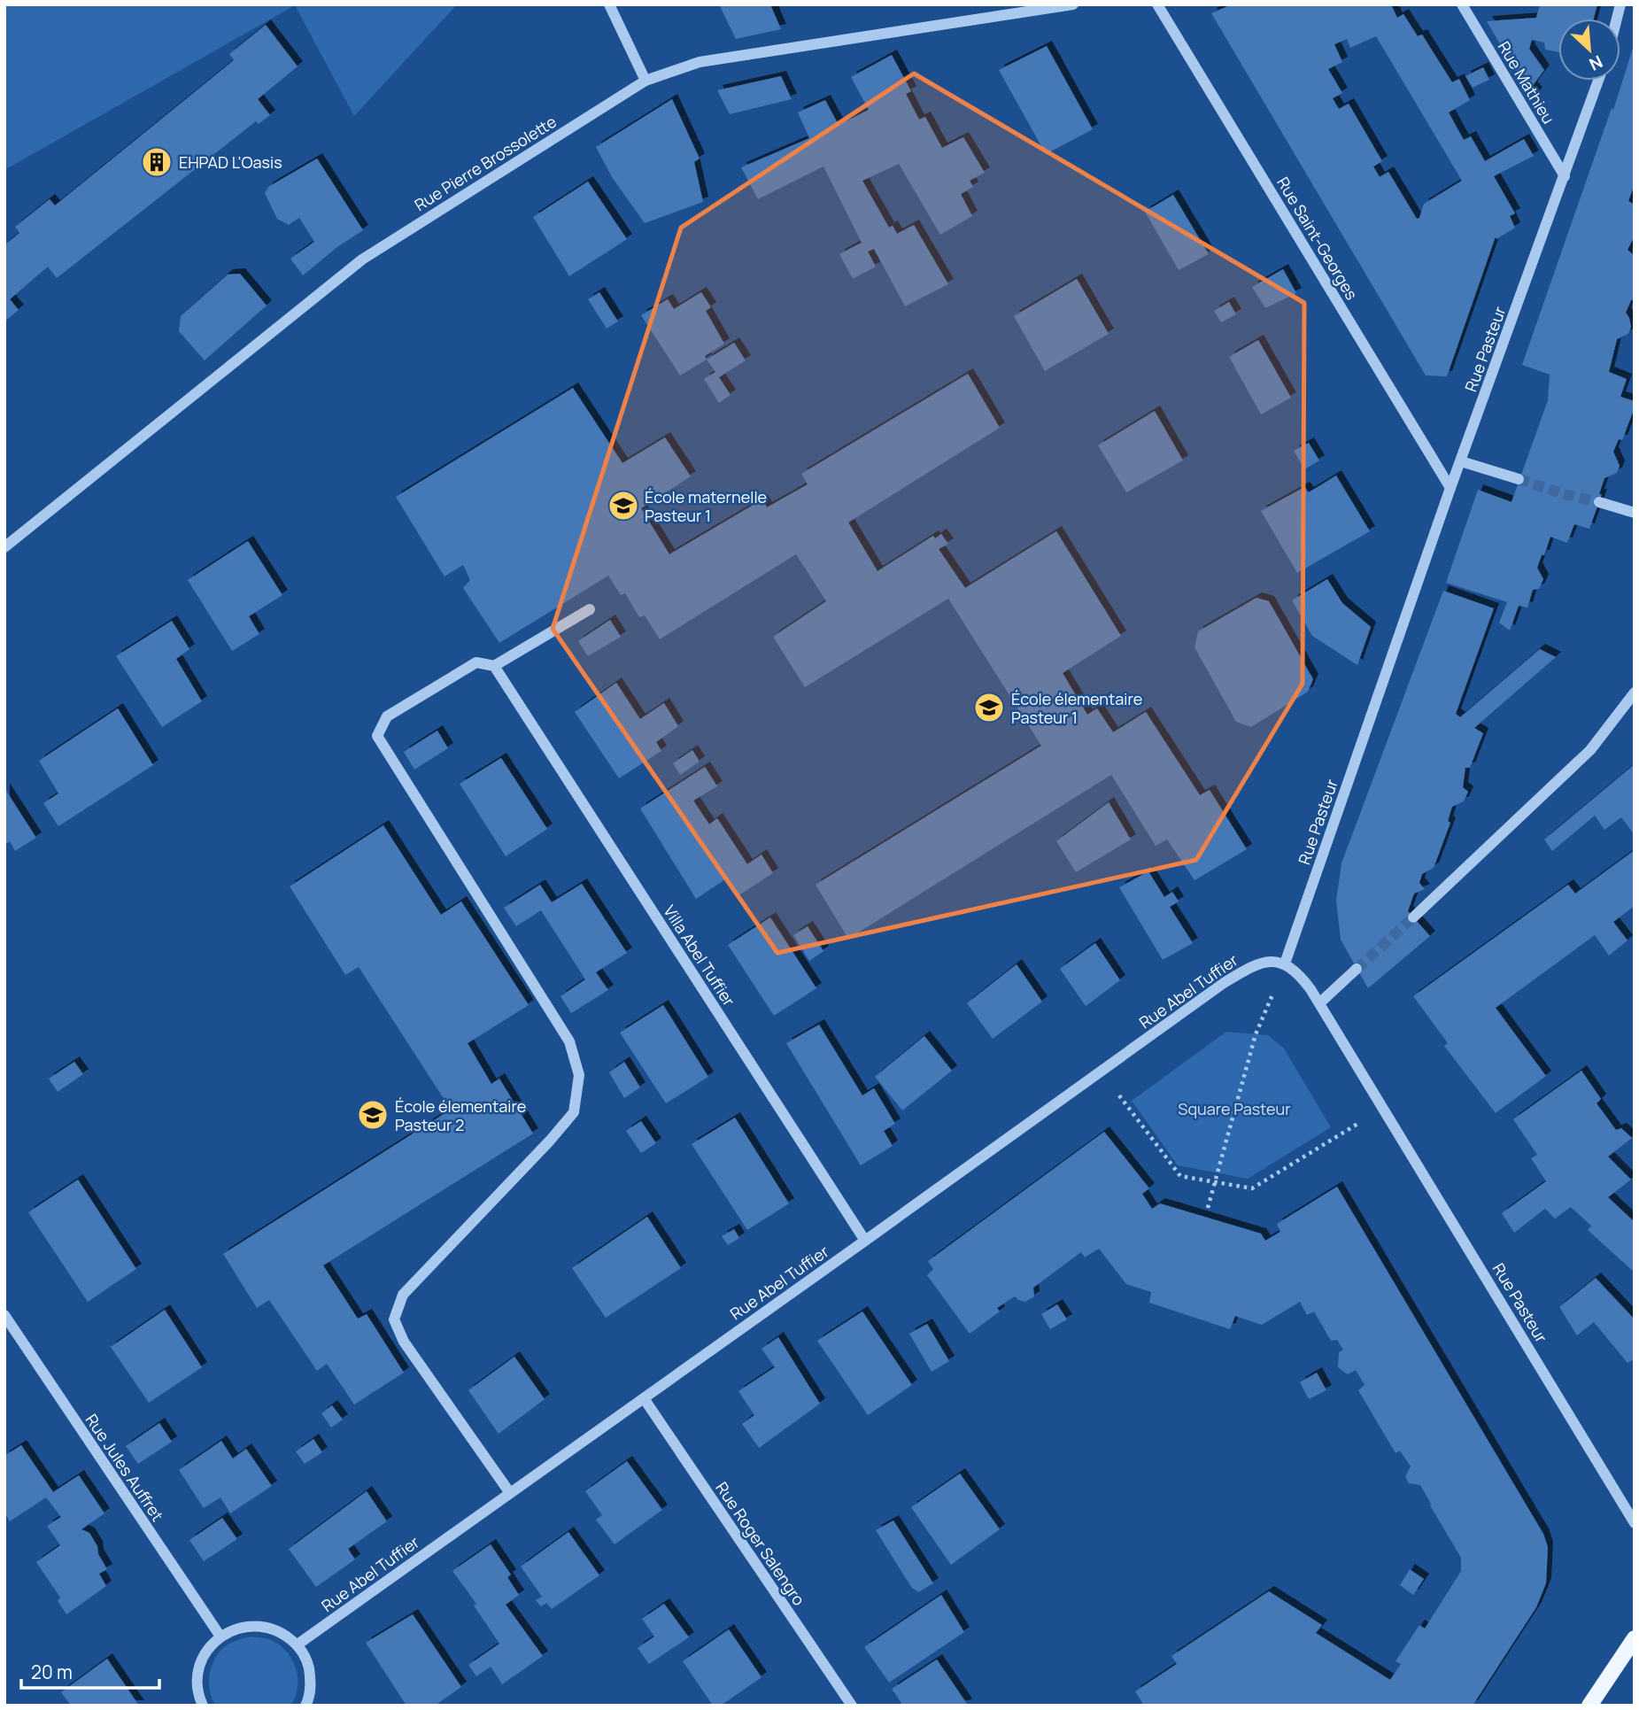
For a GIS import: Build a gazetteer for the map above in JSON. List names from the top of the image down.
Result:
{
  "streets": {
    "street": [
      "Rue Mathieu",
      "Rue Pierre Brossolette",
      "Rue Saint-Georges",
      "Rue Pasteur",
      "Villa Abel Tuffier",
      "Rue Abel Tuffier",
      "Rue Jules Auffret",
      "Rue Roger Salengro"
    ]
  },
  "crossings": [
    ["Rue Mathieu", "Rue Pasteur"],
    ["Rue Saint-Georges", "Rue Pasteur"],
    ["Rue Pasteur", "Rue Abel Tuffier"],
    ["Villa Abel Tuffier", "Rue Abel Tuffier"],
    ["Rue Abel Tuffier", "Rue Roger Salengro"]
  ],
  "parks": ["Square Pasteur"],
  "places": {
    "building": ["EHPAD L'Oasis"],
    "school or university": ["École maternelle Pasteur 1", "École élementaire Pasteur 1", "École élementaire Pasteur 2"]
  },
  "scale_bar": "20 m",
  "north": "bottom right"
}
